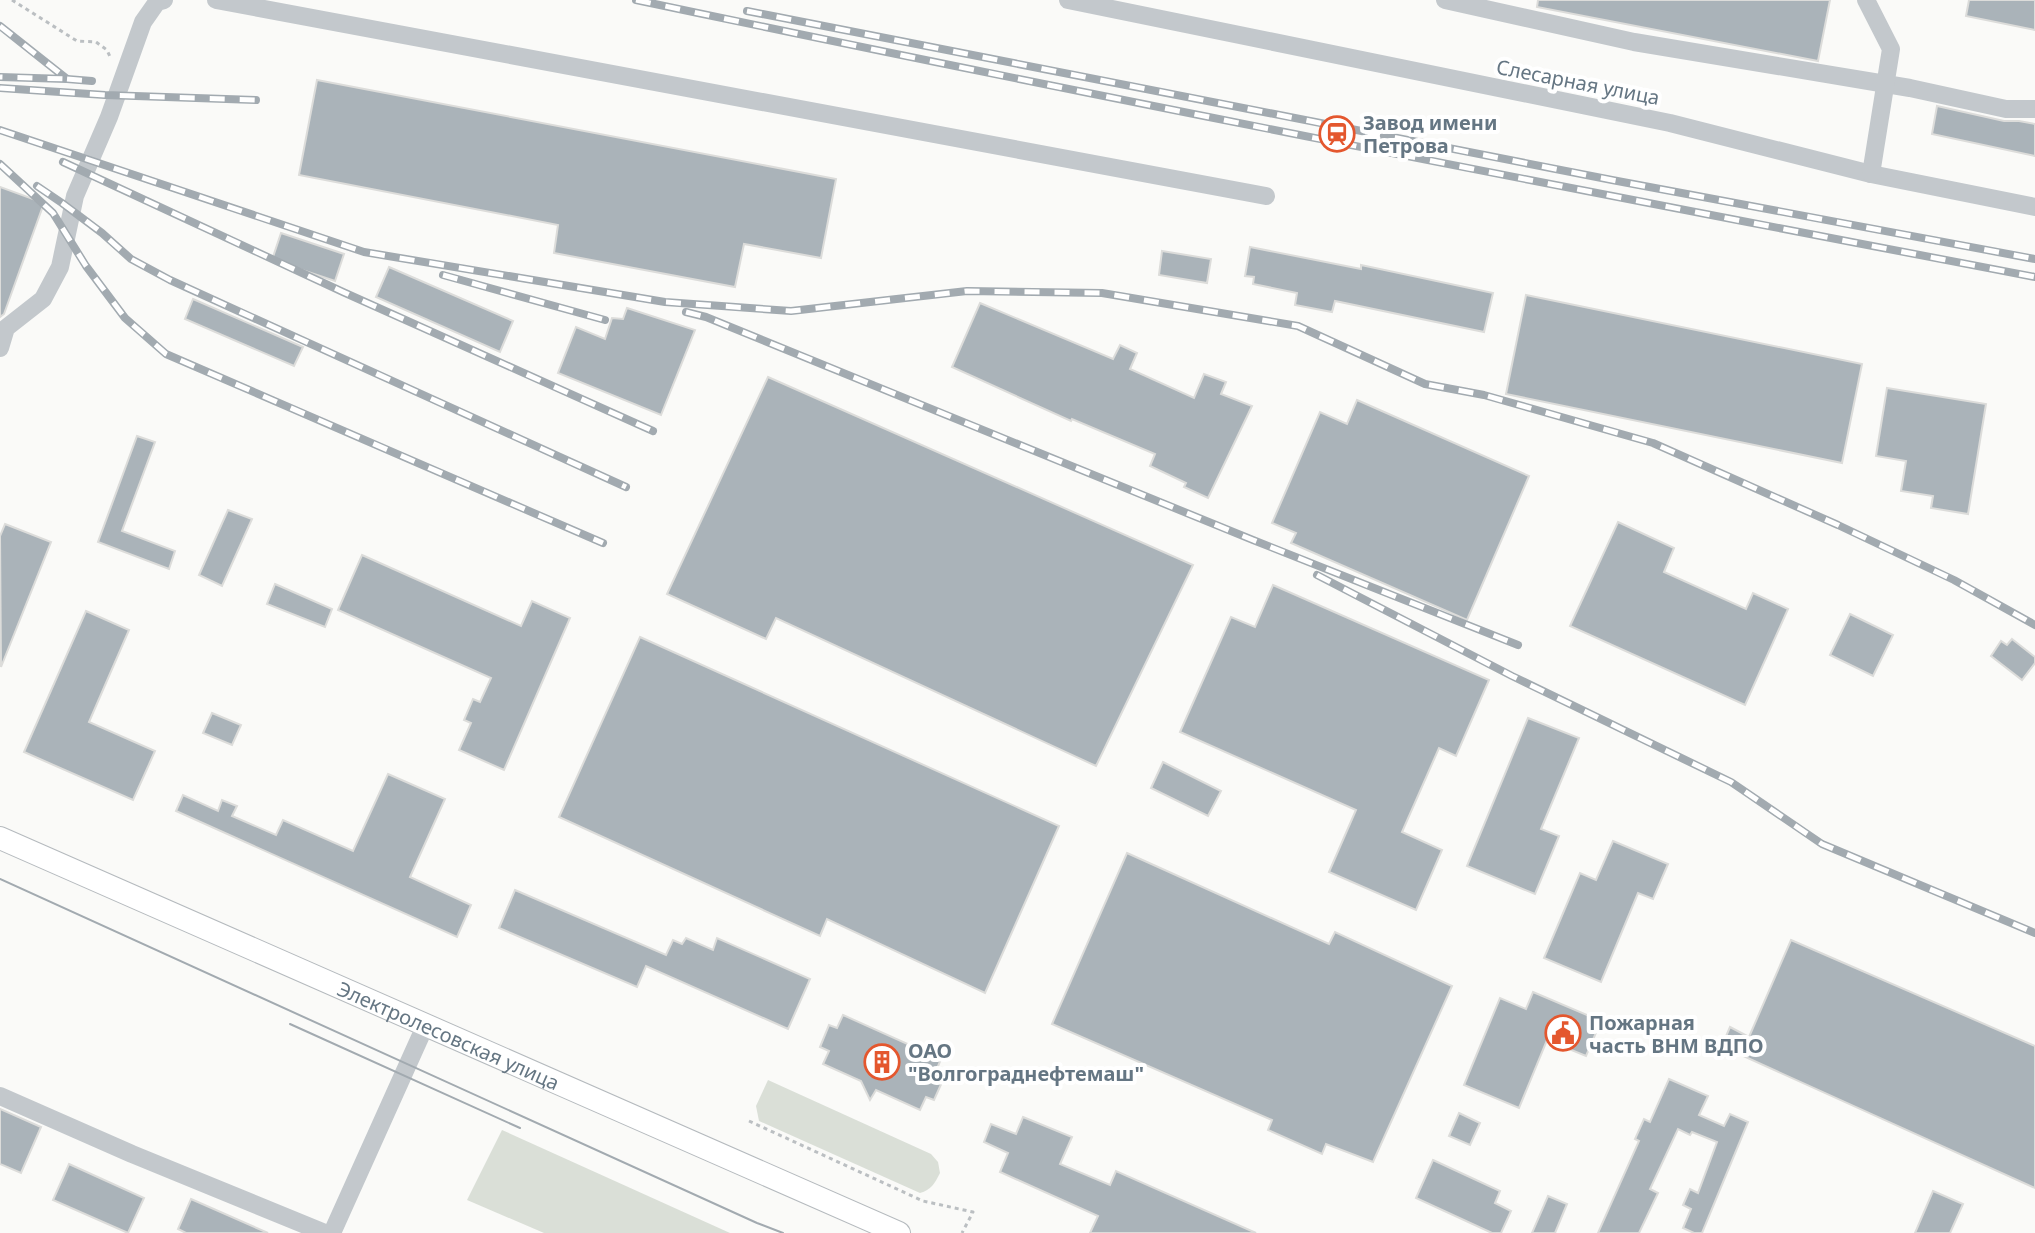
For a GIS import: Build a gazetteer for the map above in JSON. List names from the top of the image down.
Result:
{
  "streets": {
    "main road": ["Электролесовская улица"],
    "street": ["Слесарная улица"]
  },
  "places": {
    "station": ["Завод имени Петрова"],
    "public building": ["Пожарная часть ВНМ ВДПО"],
    "building": ["ОАО \"Волгограднефтемаш\""]
  }
}
